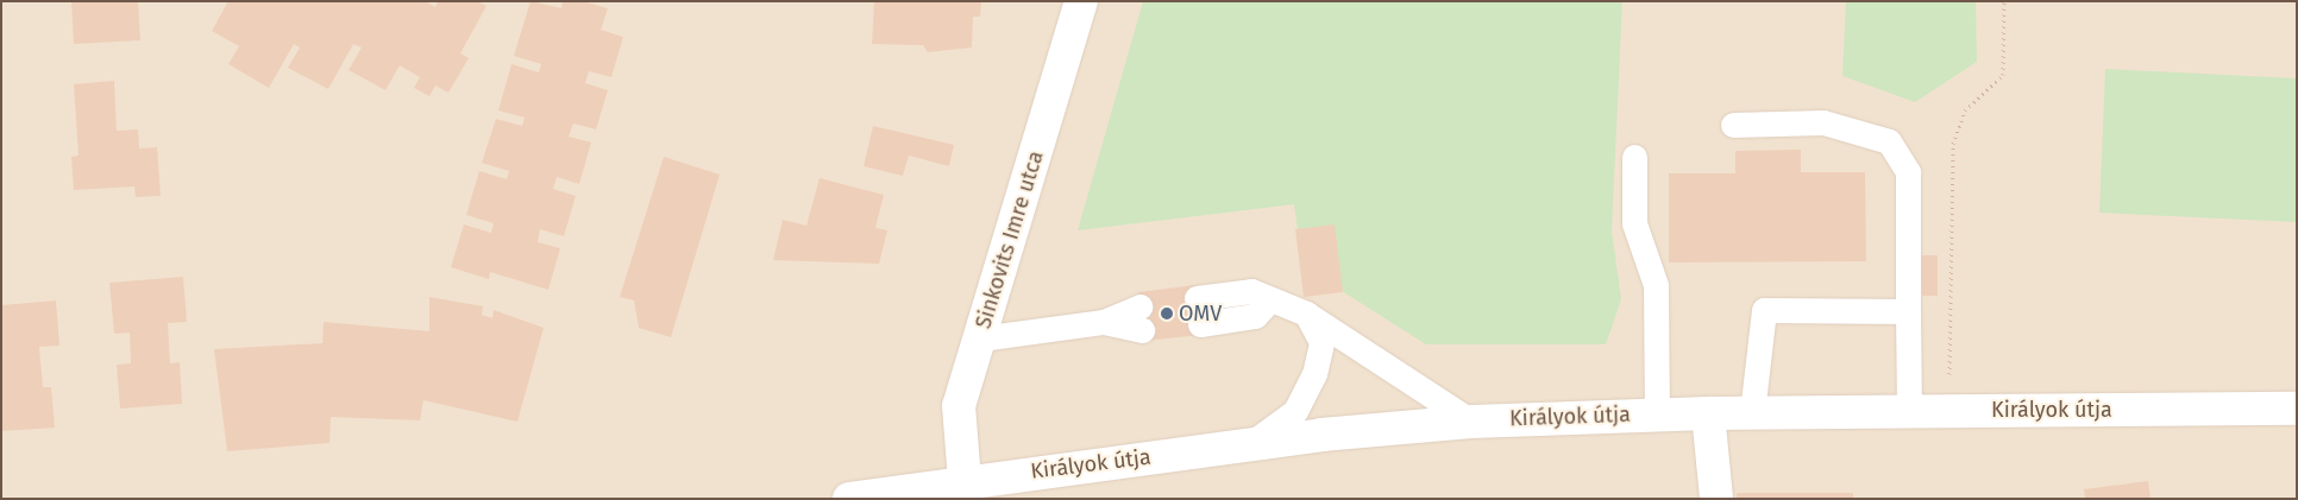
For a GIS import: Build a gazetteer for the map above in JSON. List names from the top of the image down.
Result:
{
  "streets": {
    "street": ["Sinkovits Imre utca", "Királyok útja"]
  },
  "crossings": [
    ["Sinkovits Imre utca", "Királyok útja"]
  ],
  "places": ["OMV"]
}
